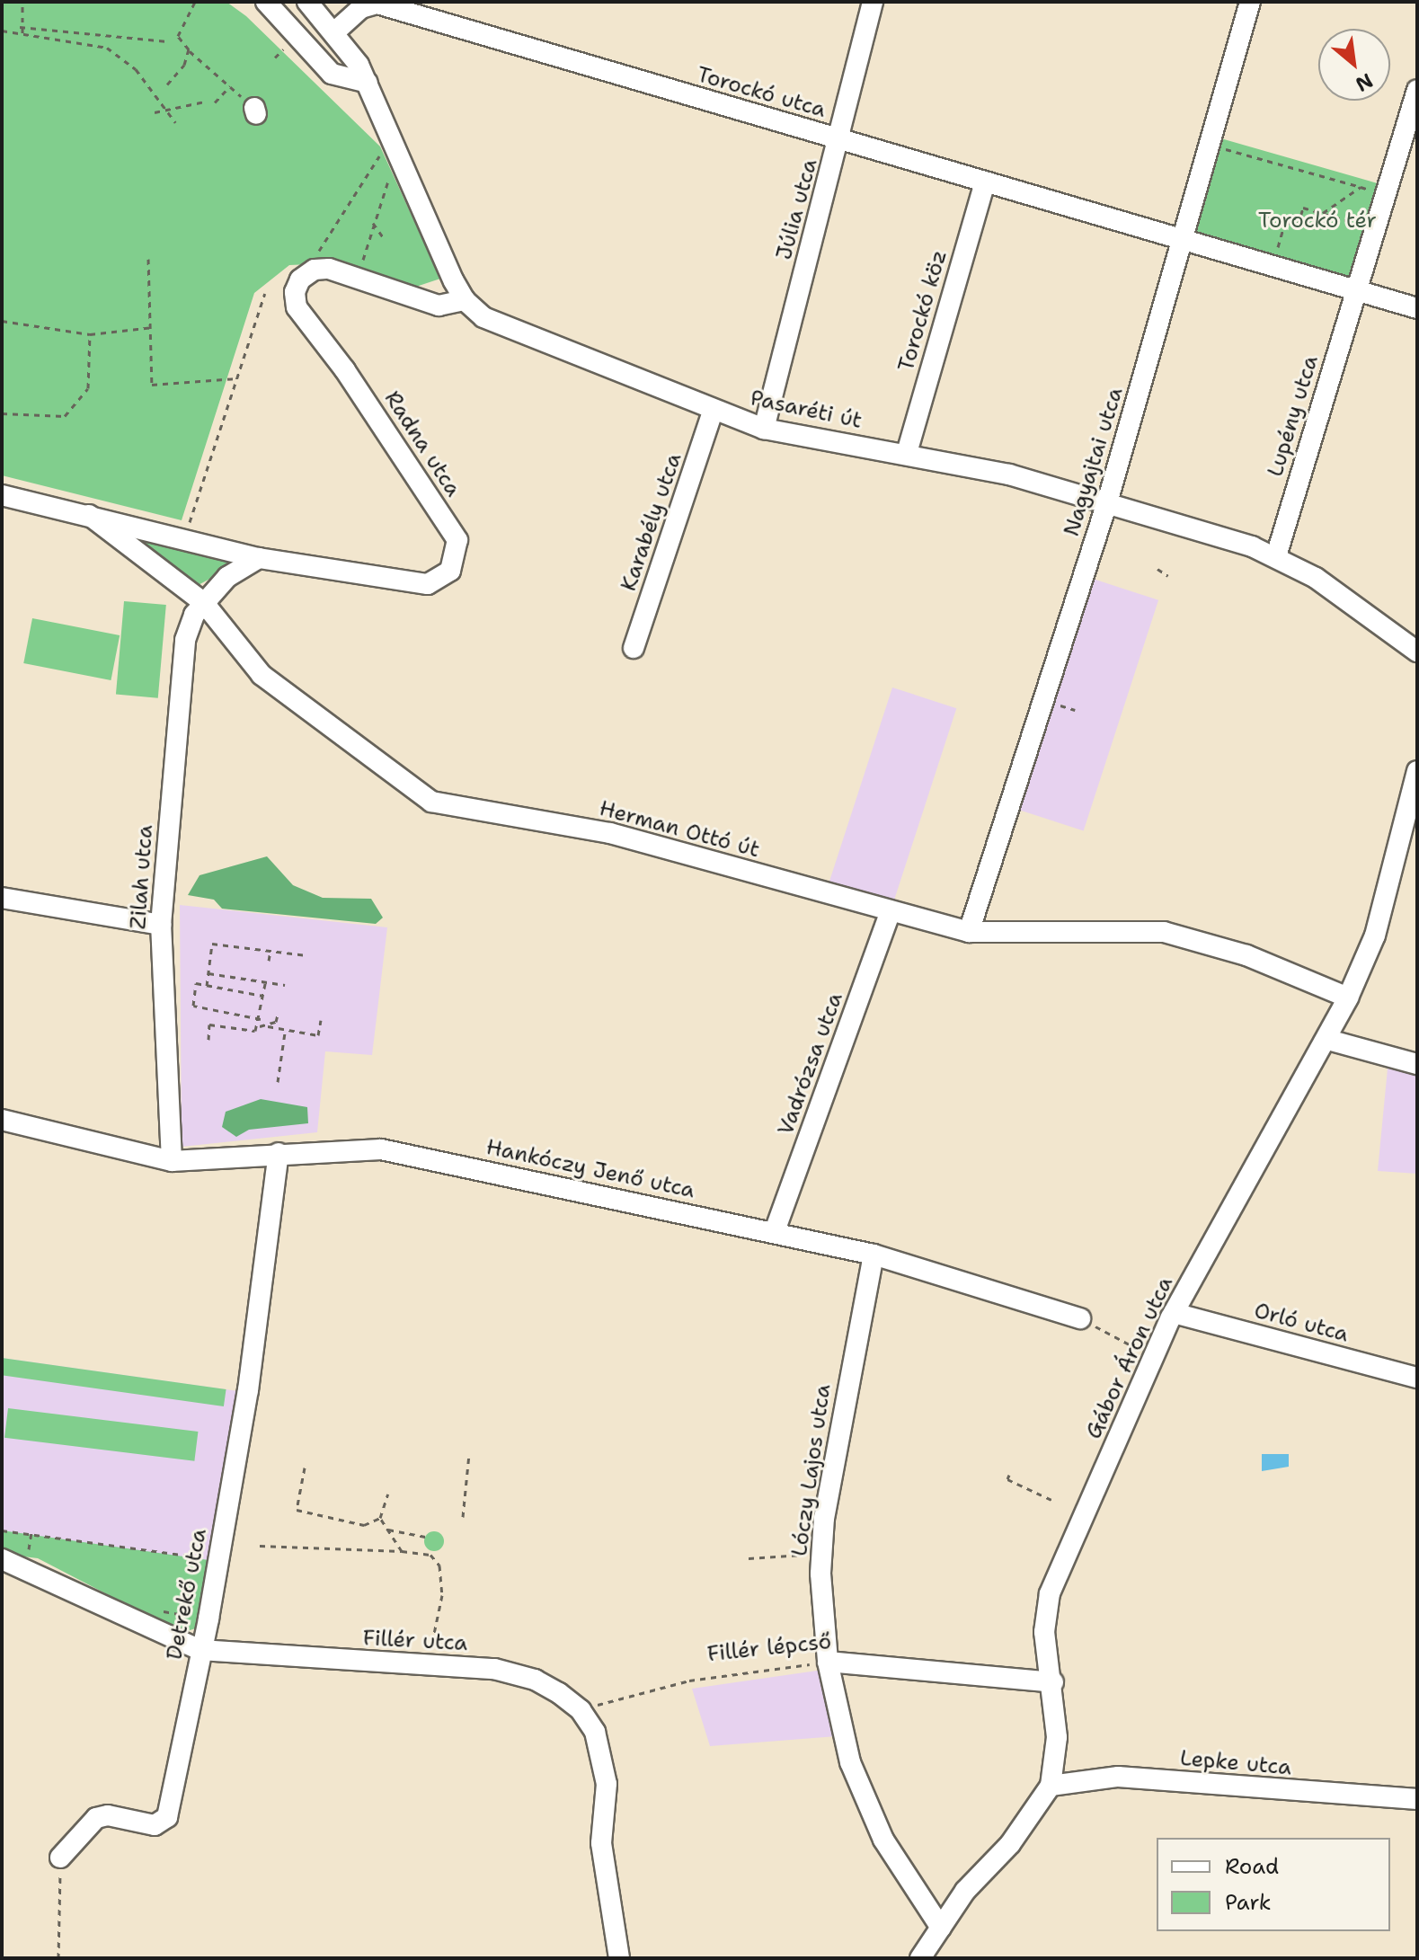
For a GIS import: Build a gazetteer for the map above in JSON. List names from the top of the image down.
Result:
{
  "streets": {
    "street": [
      "Torockó utca",
      "Júlia utca",
      "Torockó köz",
      "Pasaréti út",
      "Lupény utca",
      "Radna utca",
      "Nagyajtai utca",
      "Karabély utca",
      "Herman Ottó út",
      "Zilah utca",
      "Vadrózsa utca",
      "Hankóczy Jenő utca",
      "Orló utca",
      "Gábor Áron utca",
      "Lóczy Lajos utca",
      "Detrekő utca",
      "Fillér utca",
      "Fillér lépcső",
      "Lepke utca"
    ]
  },
  "crossings": [
    ["Torockó utca", "Júlia utca"],
    ["Torockó utca", "Torockó köz"],
    ["Torockó utca", "Pasaréti út"],
    ["Torockó utca", "Nagyajtai utca"],
    ["Júlia utca", "Pasaréti út"],
    ["Torockó köz", "Pasaréti út"],
    ["Pasaréti út", "Lupény utca"],
    ["Pasaréti út", "Nagyajtai utca"],
    ["Pasaréti út", "Karabély utca"],
    ["Radna utca", "Herman Ottó út"],
    ["Nagyajtai utca", "Herman Ottó út"],
    ["Herman Ottó út", "Zilah utca"],
    ["Herman Ottó út", "Vadrózsa utca"],
    ["Herman Ottó út", "Gábor Áron utca"],
    ["Zilah utca", "Hankóczy Jenő utca"],
    ["Vadrózsa utca", "Hankóczy Jenő utca"],
    ["Hankóczy Jenő utca", "Lóczy Lajos utca"],
    ["Hankóczy Jenő utca", "Detrekő utca"],
    ["Orló utca", "Gábor Áron utca"],
    ["Gábor Áron utca", "Fillér lépcső"],
    ["Gábor Áron utca", "Lepke utca"],
    ["Lóczy Lajos utca", "Fillér lépcső"],
    ["Detrekő utca", "Fillér utca"],
    ["Fillér utca", "Fillér lépcső"]
  ],
  "parks": ["Torockó tér"],
  "legend": ["Road", "Park"],
  "north": "bottom right"
}
